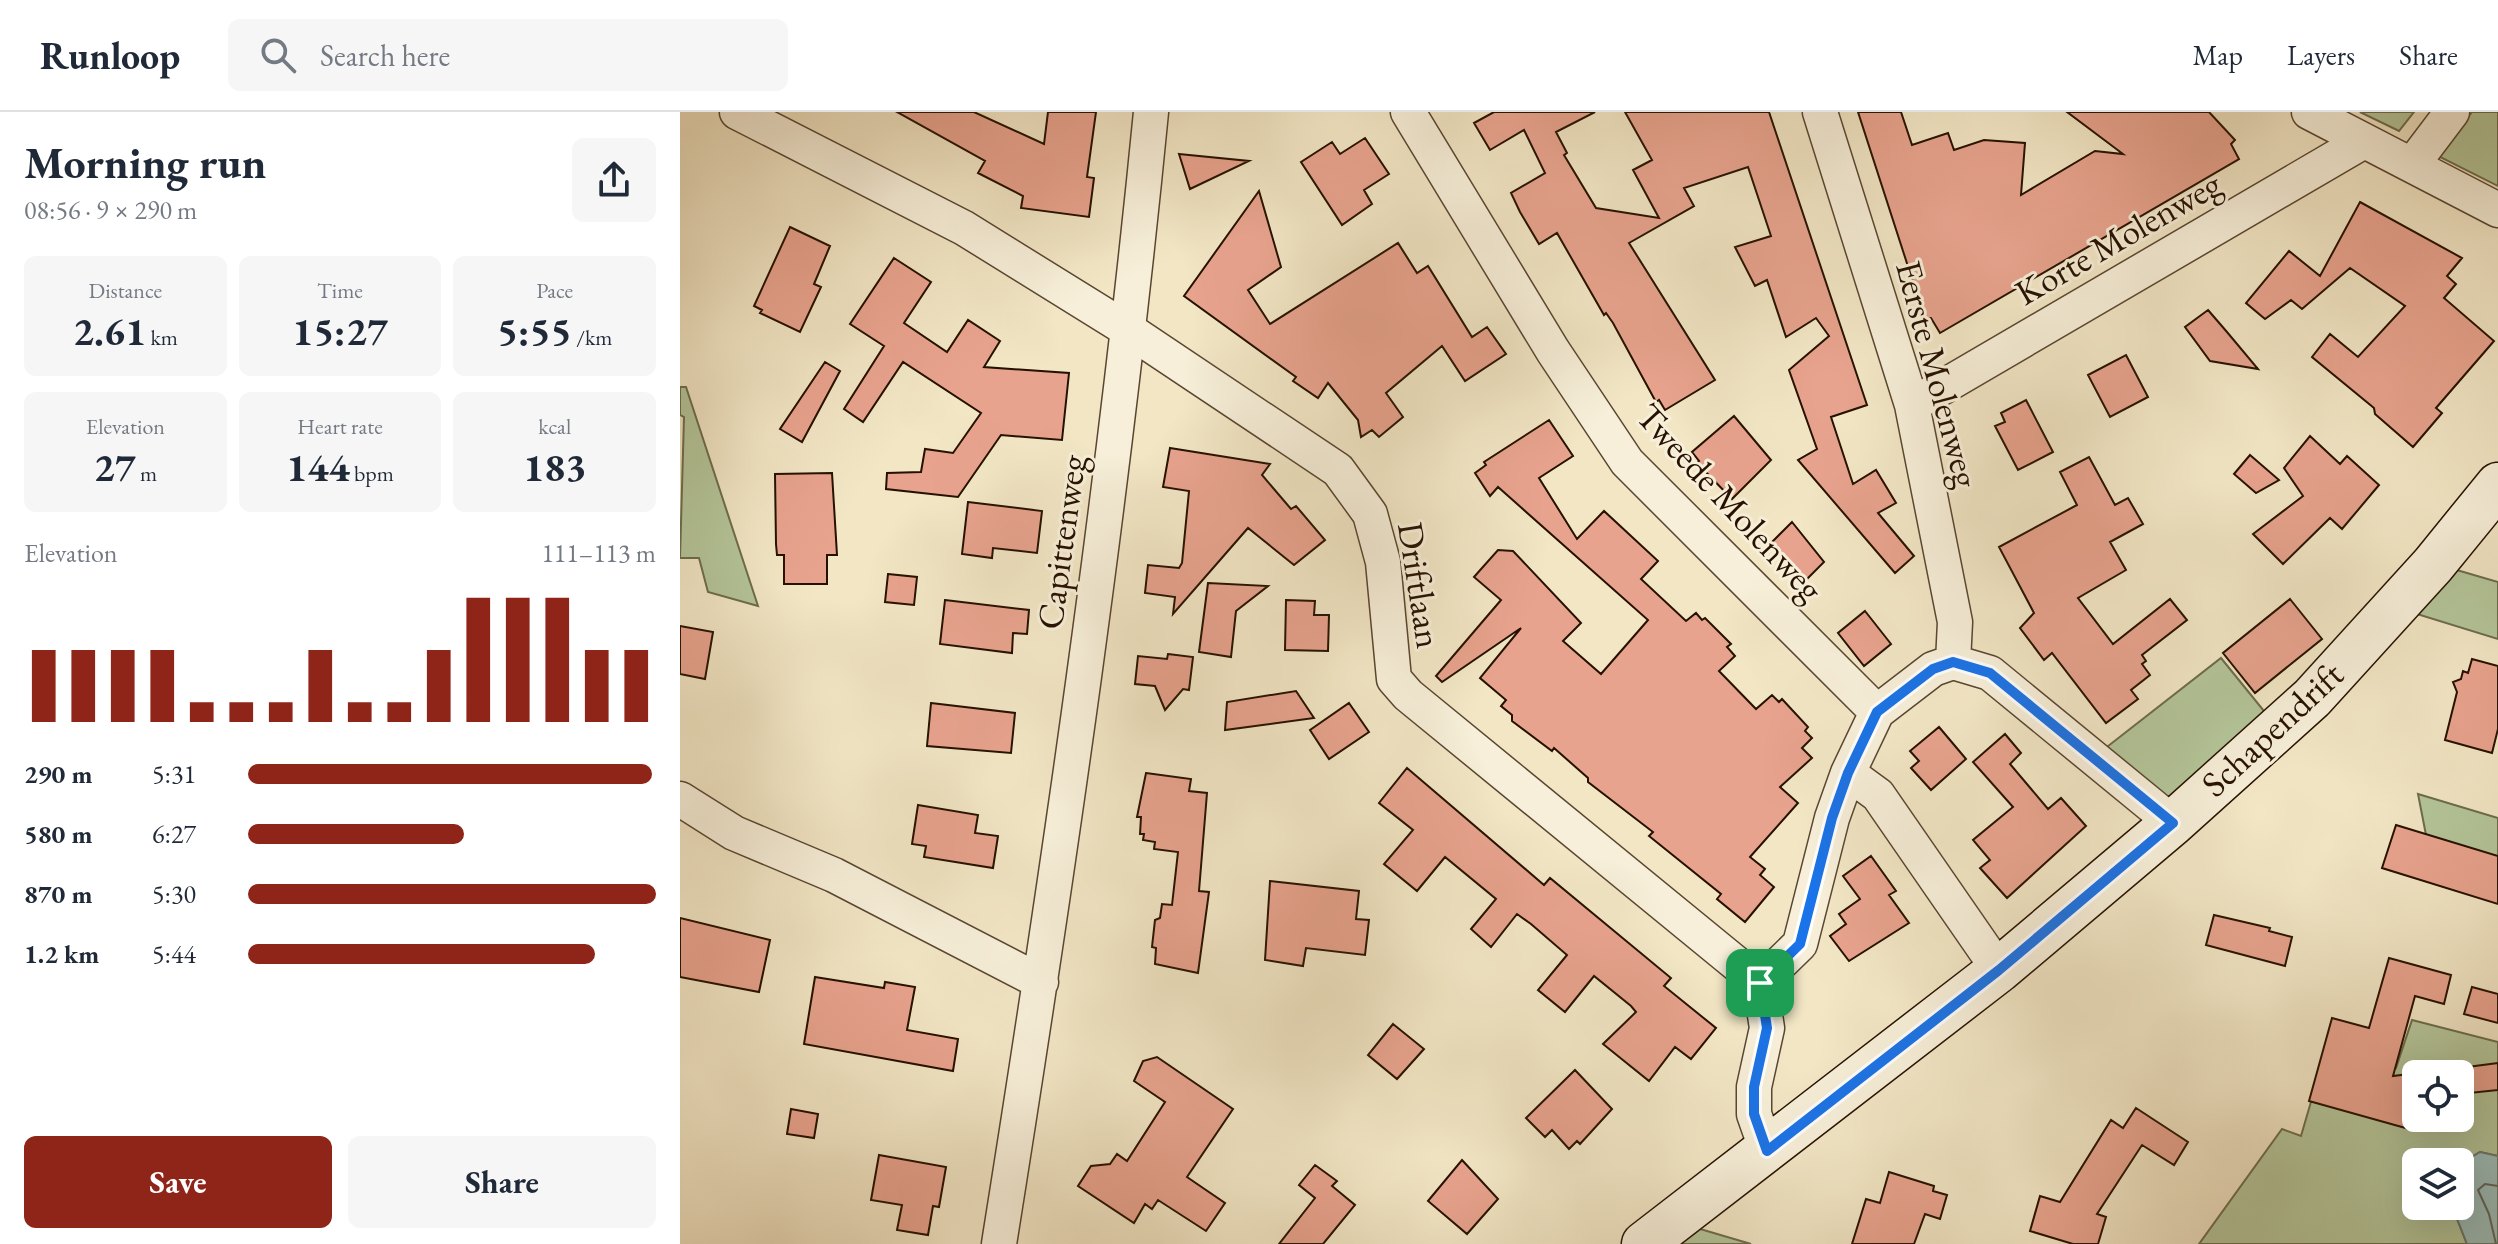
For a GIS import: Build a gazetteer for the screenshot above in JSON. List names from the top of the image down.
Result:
{
  "streets": {
    "street": [
      "Korte Molenweg",
      "Eerste Molenweg",
      "Tweede Molenweg",
      "Capittenweg",
      "Driftlaan",
      "Schapendrift"
    ]
  },
  "crossings": [
    ["Korte Molenweg", "Eerste Molenweg"],
    ["Capittenweg", "Driftlaan"]
  ],
  "page": {
    "header": "Runloop",
    "search": "Search here",
    "nav": ["Map", "Layers", "Share"],
    "heading": ["Morning run", "08:56 · 9 × 290 m"],
    "stats": [
      ["Distance", "2.61 km"],
      ["Time", "15:27"],
      ["Pace", "5:55 /km"],
      ["Elevation", "27 m"],
      ["Heart rate", "144 bpm"],
      ["kcal", "183"]
    ],
    "chart": ["Elevation", "111–113 m"],
    "list": [
      {
        "name": "290 m",
        "note": "5:31"
      },
      {
        "name": "580 m",
        "note": "6:27"
      },
      {
        "name": "870 m",
        "note": "5:30"
      },
      {
        "name": "1.2 km",
        "note": "5:44"
      }
    ],
    "buttons": ["Save", "Share"]
  }
}
